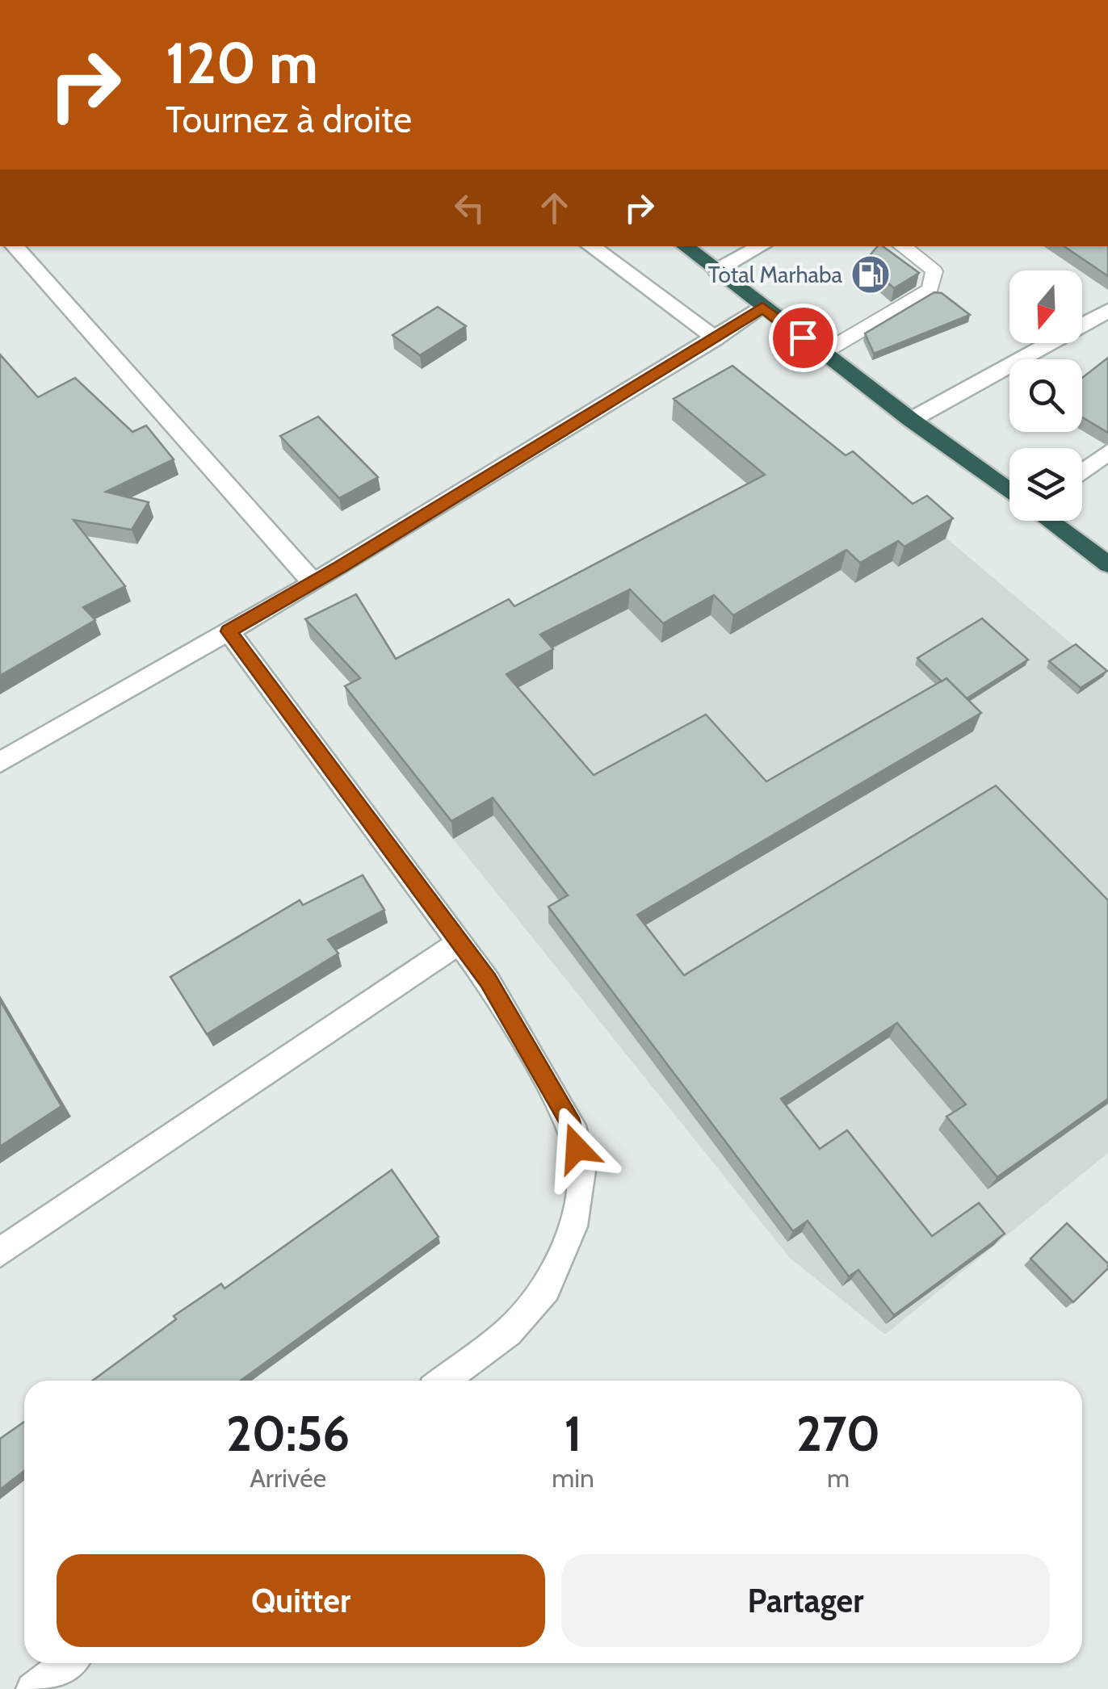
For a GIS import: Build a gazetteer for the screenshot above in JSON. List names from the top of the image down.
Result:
{
  "places": {
    "fuel station": ["Total Marhaba"]
  },
  "north": "bottom",
  "page": {
    "turn": ["120 m", "Tournez à droite"],
    "eta": [
      "20:56",
      "Arrivée",
      "1",
      "min",
      "270",
      "m"
    ],
    "buttons": ["Quitter", "Partager"]
  }
}
